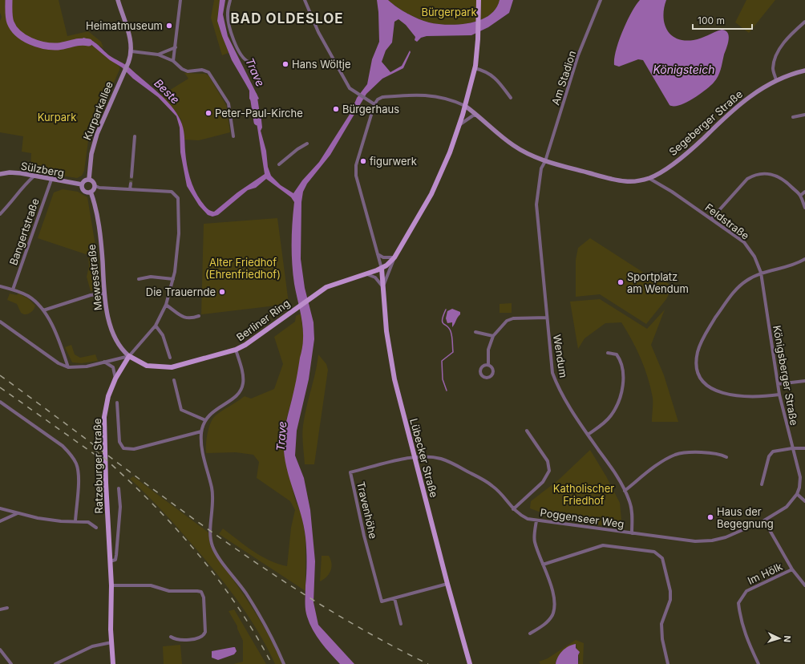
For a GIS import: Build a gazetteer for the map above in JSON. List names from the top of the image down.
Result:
{
  "streets": {
    "main road": ["Berliner Ring", "Lübecker Straße", "Ratzeburger Straße"],
    "street": [
      "Am Stadion",
      "Kurparkallee",
      "Segeberger Straße",
      "Sülzberg",
      "Feldstraße",
      "Bangertstraße",
      "Mewesstraße",
      "Wendum",
      "Königsberger Straße",
      "Travenhöhe",
      "Poggenseer Weg",
      "Im Hölk"
    ]
  },
  "crossings": [
    ["Am Stadion", "Segeberger Straße"],
    ["Am Stadion", "Wendum"],
    ["Kurparkallee", "Sülzberg"],
    ["Kurparkallee", "Mewesstraße"],
    ["Segeberger Straße", "Feldstraße"],
    ["Segeberger Straße", "Berliner Ring"],
    ["Segeberger Straße", "Wendum"],
    ["Sülzberg", "Bangertstraße"],
    ["Sülzberg", "Mewesstraße"],
    ["Feldstraße", "Königsberger Straße"],
    ["Mewesstraße", "Berliner Ring"],
    ["Mewesstraße", "Ratzeburger Straße"],
    ["Berliner Ring", "Lübecker Straße"],
    ["Berliner Ring", "Ratzeburger Straße"],
    ["Wendum", "Poggenseer Weg"],
    ["Königsberger Straße", "Poggenseer Weg"],
    ["Lübecker Straße", "Travenhöhe"],
    ["Lübecker Straße", "Poggenseer Weg"],
    ["Travenhöhe", "Poggenseer Weg"]
  ],
  "districts": ["BAD OLDESLOE"],
  "water": ["Königsteich", "Trave", "Beste"],
  "parks": [
    "Bürgerpark",
    "Kurpark",
    "Alter Friedhof (Ehrenfriedhof)",
    "Katholischer Friedhof"
  ],
  "places": [
    "Heimatmuseum",
    "Hans Wöltje",
    "Bürgerhaus",
    "Peter-Paul-Kirche",
    "figurwerk",
    "Sportplatz am Wendum",
    "Die Trauernde",
    "Haus der Begegnung"
  ],
  "scale_bar": "100 m",
  "north": "right"
}
